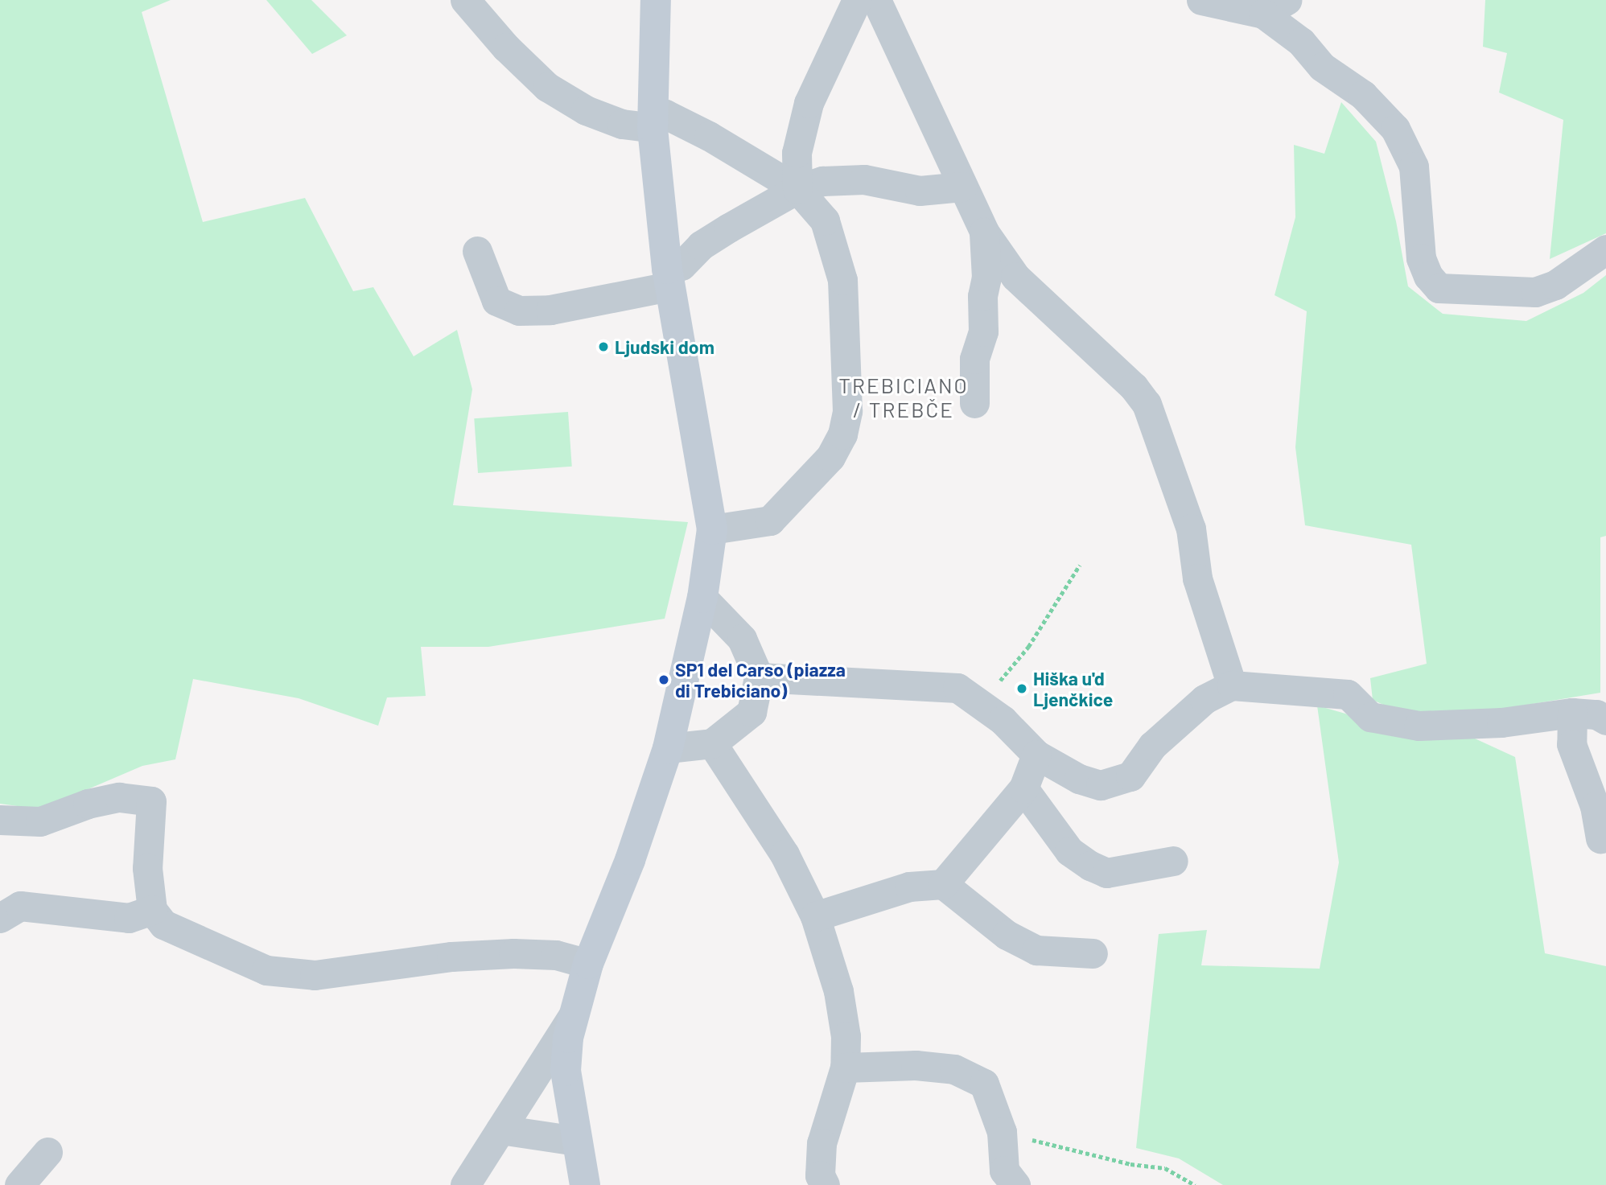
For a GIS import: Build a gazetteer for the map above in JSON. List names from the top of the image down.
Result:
{
  "districts": ["TREBICIANO / TREBČE"],
  "places": ["Ljudski dom", "SP1 del Carso (piazza di Trebiciano)", "Hiška u'd Ljenčkice"]
}
